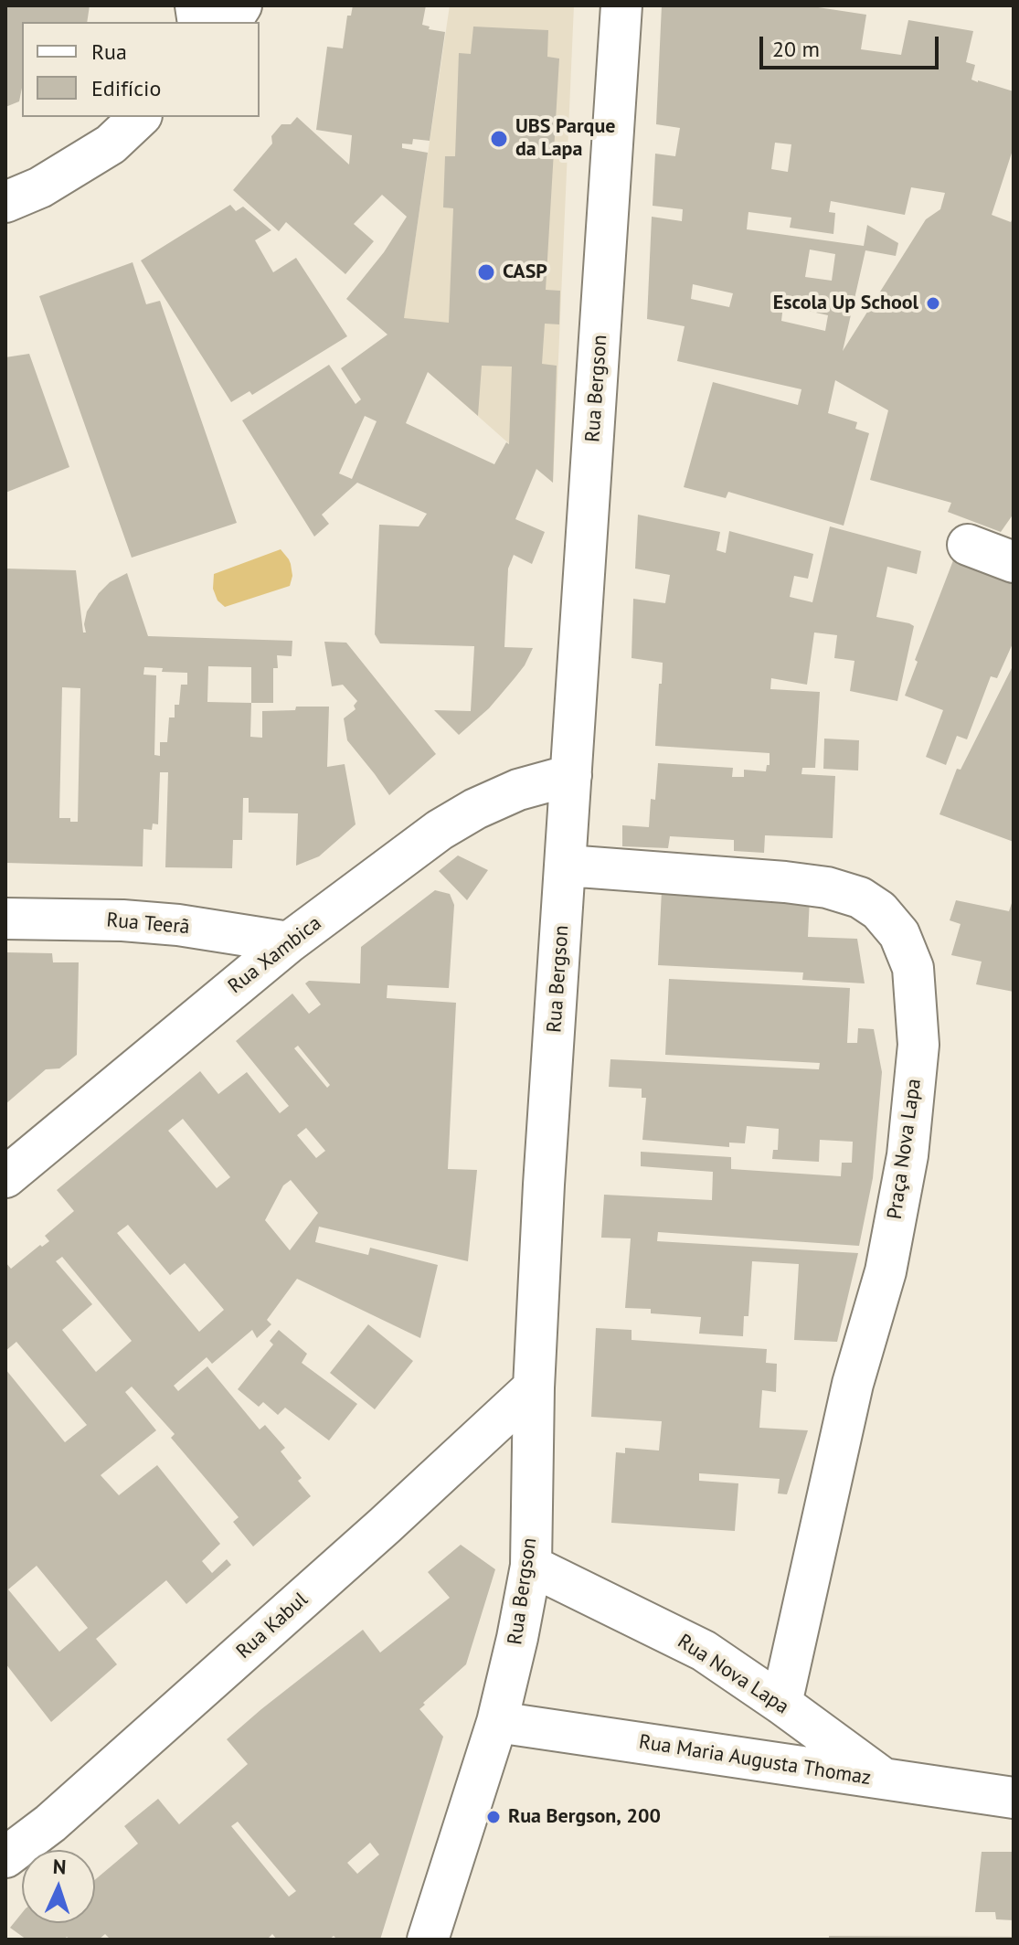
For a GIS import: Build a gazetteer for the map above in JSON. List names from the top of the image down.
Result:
{
  "streets": {
    "street": [
      "Rua Bergson",
      "Rua Teerã",
      "Rua Xambica",
      "Praça Nova Lapa",
      "Rua Kabul",
      "Rua Nova Lapa",
      "Rua Maria Augusta Thomaz"
    ]
  },
  "crossings": [
    ["Rua Bergson", "Rua Xambica"],
    ["Rua Bergson", "Praça Nova Lapa"],
    ["Rua Bergson", "Rua Kabul"],
    ["Rua Bergson", "Rua Nova Lapa"],
    ["Rua Bergson", "Rua Maria Augusta Thomaz"],
    ["Rua Teerã", "Rua Xambica"],
    ["Praça Nova Lapa", "Rua Nova Lapa"],
    ["Rua Nova Lapa", "Rua Maria Augusta Thomaz"]
  ],
  "places": [
    "UBS Parque da Lapa",
    "CASP",
    "Escola Up School",
    "Rua Bergson, 200"
  ],
  "legend": ["Rua", "Edifício"],
  "scale_bar": "20 m",
  "north": "top"
}
